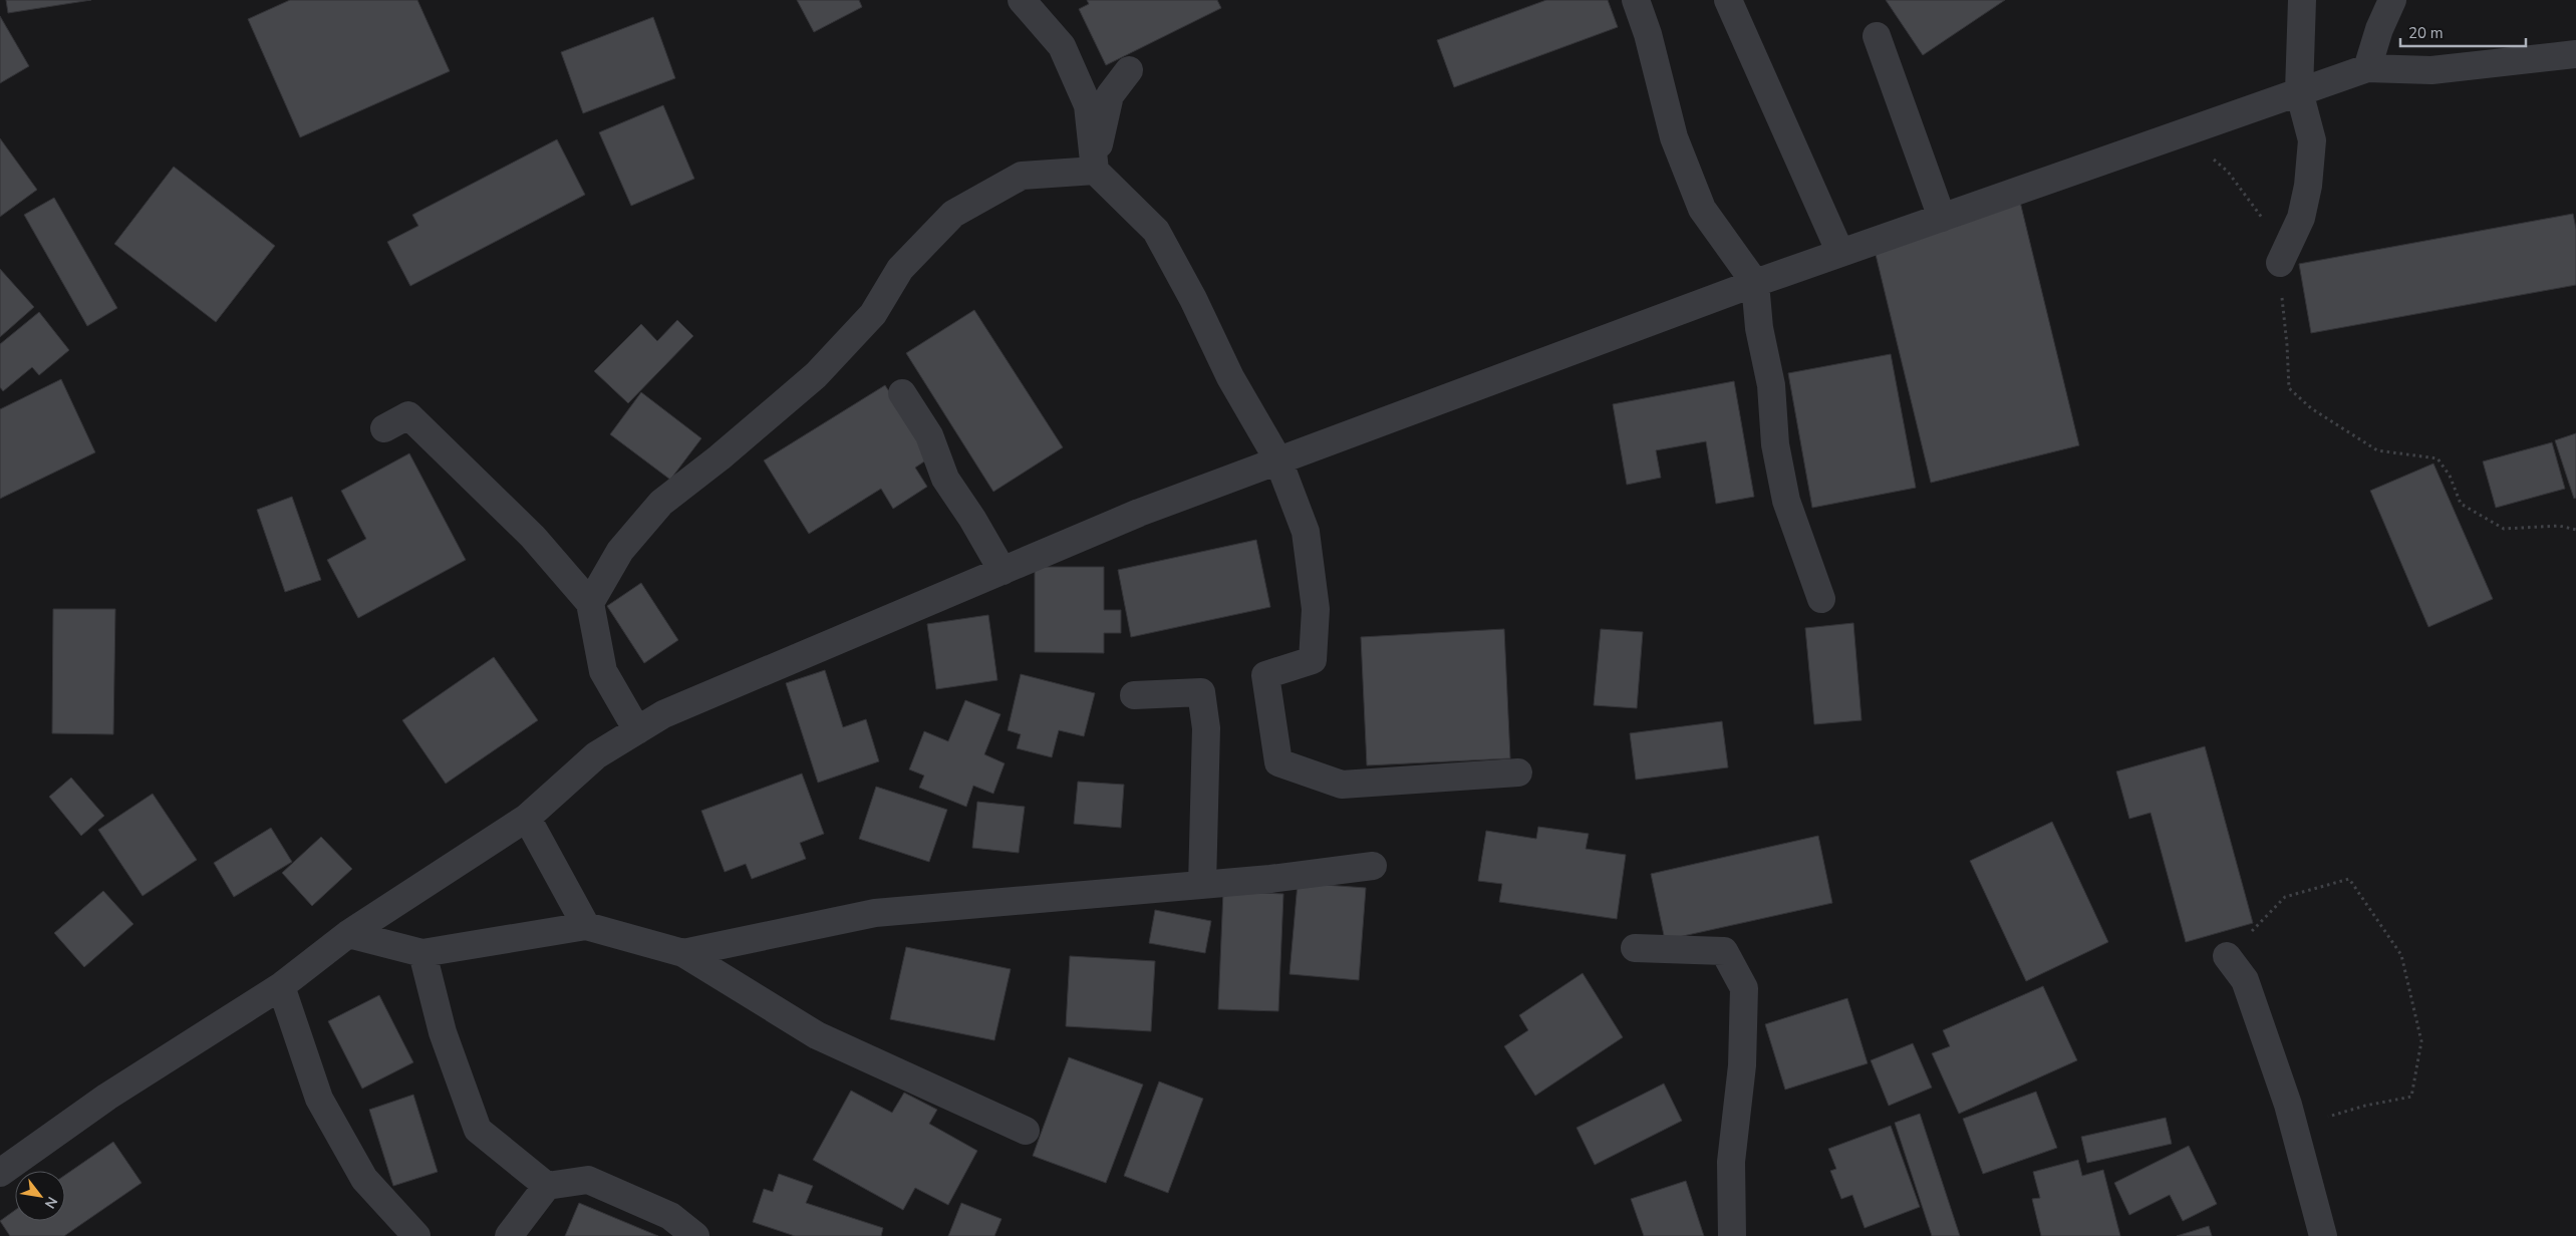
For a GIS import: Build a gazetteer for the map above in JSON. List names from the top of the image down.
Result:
{
  "scale_bar": "20 m",
  "north": "bottom right"
}
